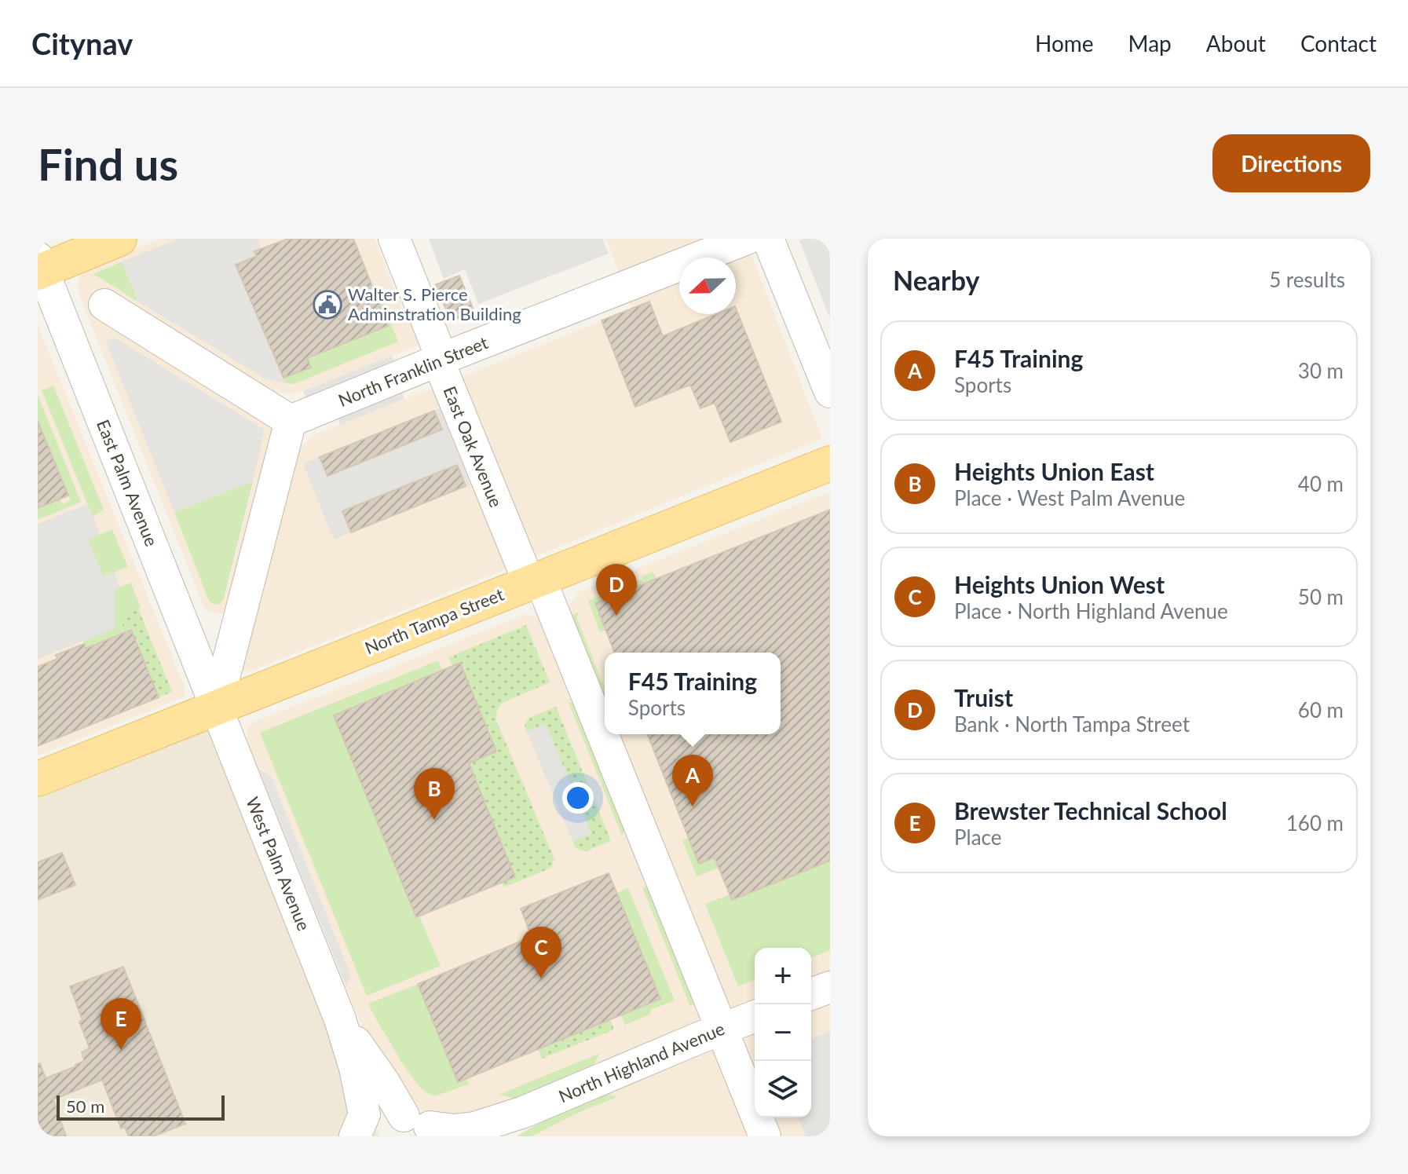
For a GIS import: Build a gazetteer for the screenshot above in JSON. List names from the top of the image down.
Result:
{
  "streets": {
    "main road": ["North Tampa Street"],
    "street": [
      "North Franklin Street",
      "East Oak Avenue",
      "East Palm Avenue",
      "West Palm Avenue",
      "North Highland Avenue"
    ]
  },
  "crossings": [
    ["North Franklin Street", "East Oak Avenue"],
    ["East Oak Avenue", "North Tampa Street"],
    ["East Oak Avenue", "North Highland Avenue"],
    ["East Palm Avenue", "North Tampa Street"],
    ["East Palm Avenue", "West Palm Avenue"],
    ["North Tampa Street", "West Palm Avenue"],
    ["West Palm Avenue", "North Highland Avenue"]
  ],
  "places": {
    "public building": ["Walter S. Pierce Adminstration Building"]
  },
  "scale_bar": "50 m",
  "north": "left",
  "page": {
    "header": "Citynav",
    "nav": [
      "Home",
      "Map",
      "About",
      "Contact"
    ],
    "buttons": "Directions",
    "title": "Find us",
    "heading": ["Nearby", "5 results"],
    "list": [
      {
        "mark": "A",
        "name": "F45 Training",
        "note": "Sports",
        "value": "30 m"
      },
      {
        "mark": "B",
        "name": "Heights Union East",
        "note": "Place · West Palm Avenue",
        "value": "40 m"
      },
      {
        "mark": "C",
        "name": "Heights Union West",
        "note": "Place · North Highland Avenue",
        "value": "50 m"
      },
      {
        "mark": "D",
        "name": "Truist",
        "note": "Bank · North Tampa Street",
        "value": "60 m"
      },
      {
        "mark": "E",
        "name": "Brewster Technical School",
        "note": "Place",
        "value": "160 m"
      }
    ],
    "pins": [
      "D",
      "A",
      "B",
      "C",
      "E"
    ],
    "popup": ["F45 Training", "Sports"],
    "map_buttons": ["+", "−"],
    "scale": "50 m"
  }
}
